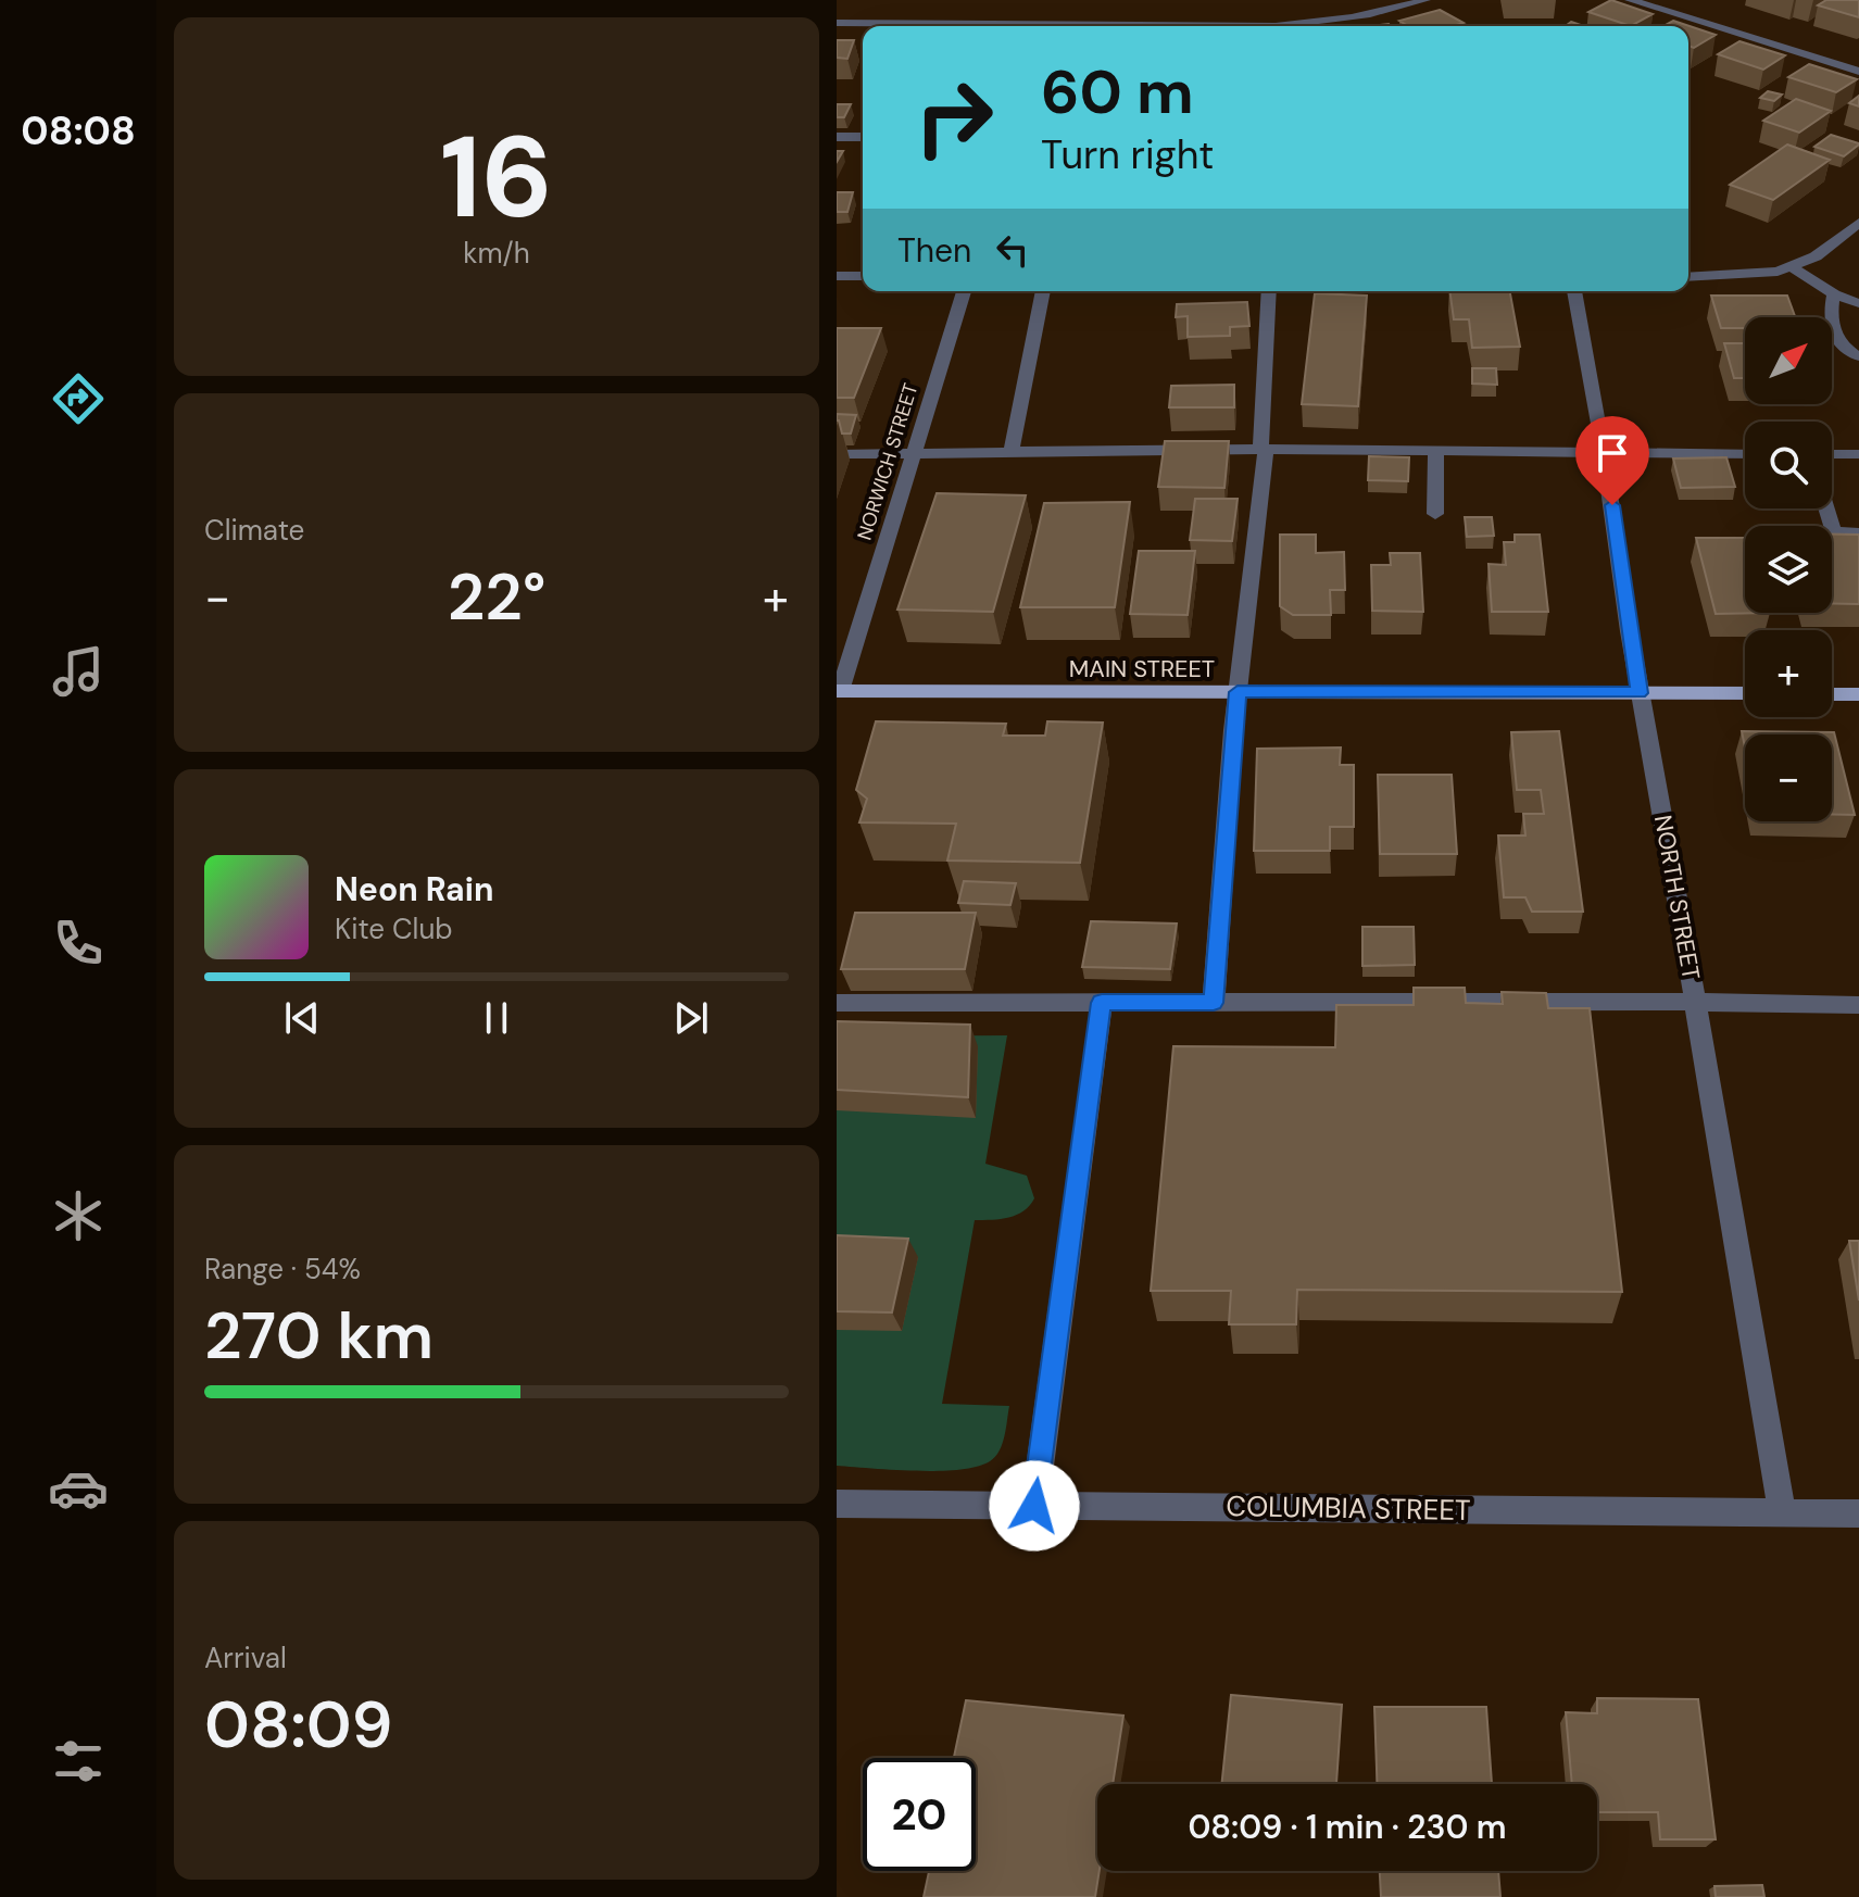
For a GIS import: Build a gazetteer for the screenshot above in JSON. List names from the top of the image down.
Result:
{
  "streets": {
    "main road": ["MAIN STREET"],
    "street": ["NORWICH STREET", "NORTH STREET", "COLUMBIA STREET"]
  },
  "crossings": [
    ["NORWICH STREET", "MAIN STREET"],
    ["MAIN STREET", "NORTH STREET"],
    ["NORTH STREET", "COLUMBIA STREET"]
  ],
  "north": "top right",
  "page": {
    "tabs": "08:08",
    "tile": [
      ["16", "km/h"],
      "Climate",
      ["Range · 54%", "270 km"],
      ["Arrival", "08:09"]
    ],
    "turn": ["60 m", "Turn right"],
    "then": "Then",
    "map_buttons": ["+", "−"],
    "heat": ["−", "22°", "+"],
    "song": ["Neon Rain", "Kite Club"],
    "limit": "20",
    "trip": "08:09 · 1 min · 230 m"
  }
}
